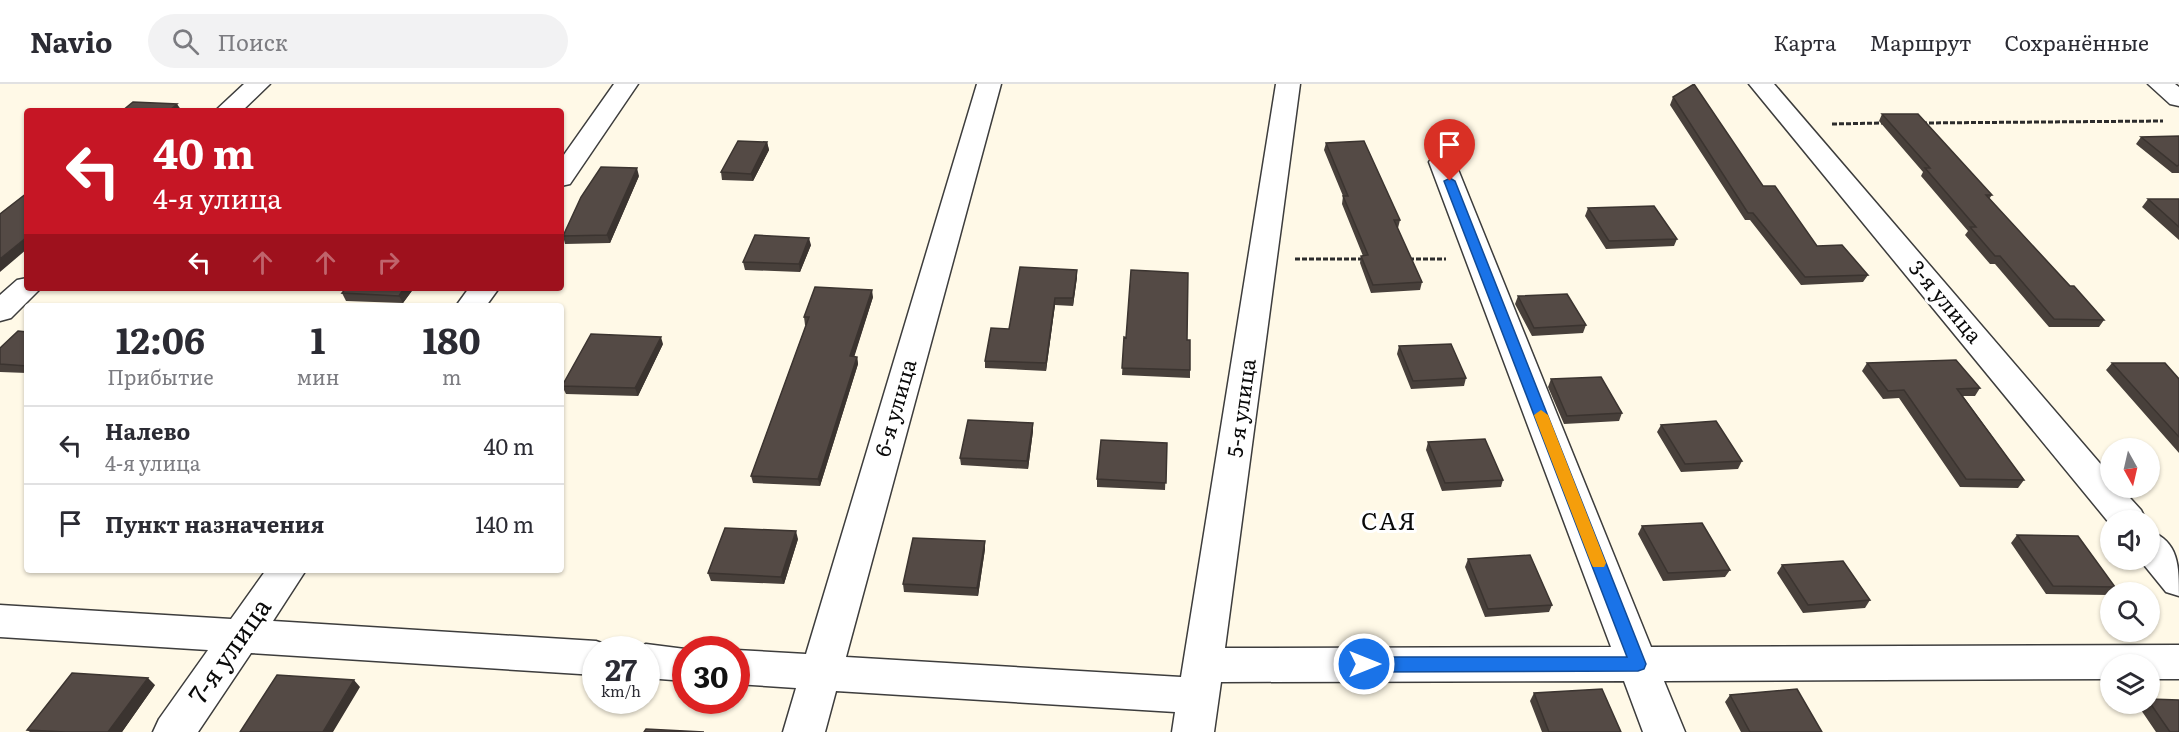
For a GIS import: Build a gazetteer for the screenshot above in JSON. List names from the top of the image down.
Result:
{
  "streets": {
    "street": [
      "3-я улица",
      "6-я улица",
      "5-я улица",
      "7-я улица"
    ]
  },
  "districts": ["САЯ"],
  "north": "bottom",
  "page": {
    "header": "Navio",
    "search": "Поиск",
    "nav": ["Карта", "Маршрут", "Сохранённые"],
    "turn": ["40 m", "4-я улица"],
    "eta": [
      "12:06",
      "Прибытие",
      "1",
      "мин",
      "180",
      "m"
    ],
    "list": [
      {
        "name": "Налево",
        "note": "4-я улица",
        "value": "40 m"
      },
      {
        "name": "Пункт назначения",
        "value": "140 m"
      }
    ],
    "speed": "27 km/h",
    "limit": "30"
  }
}
